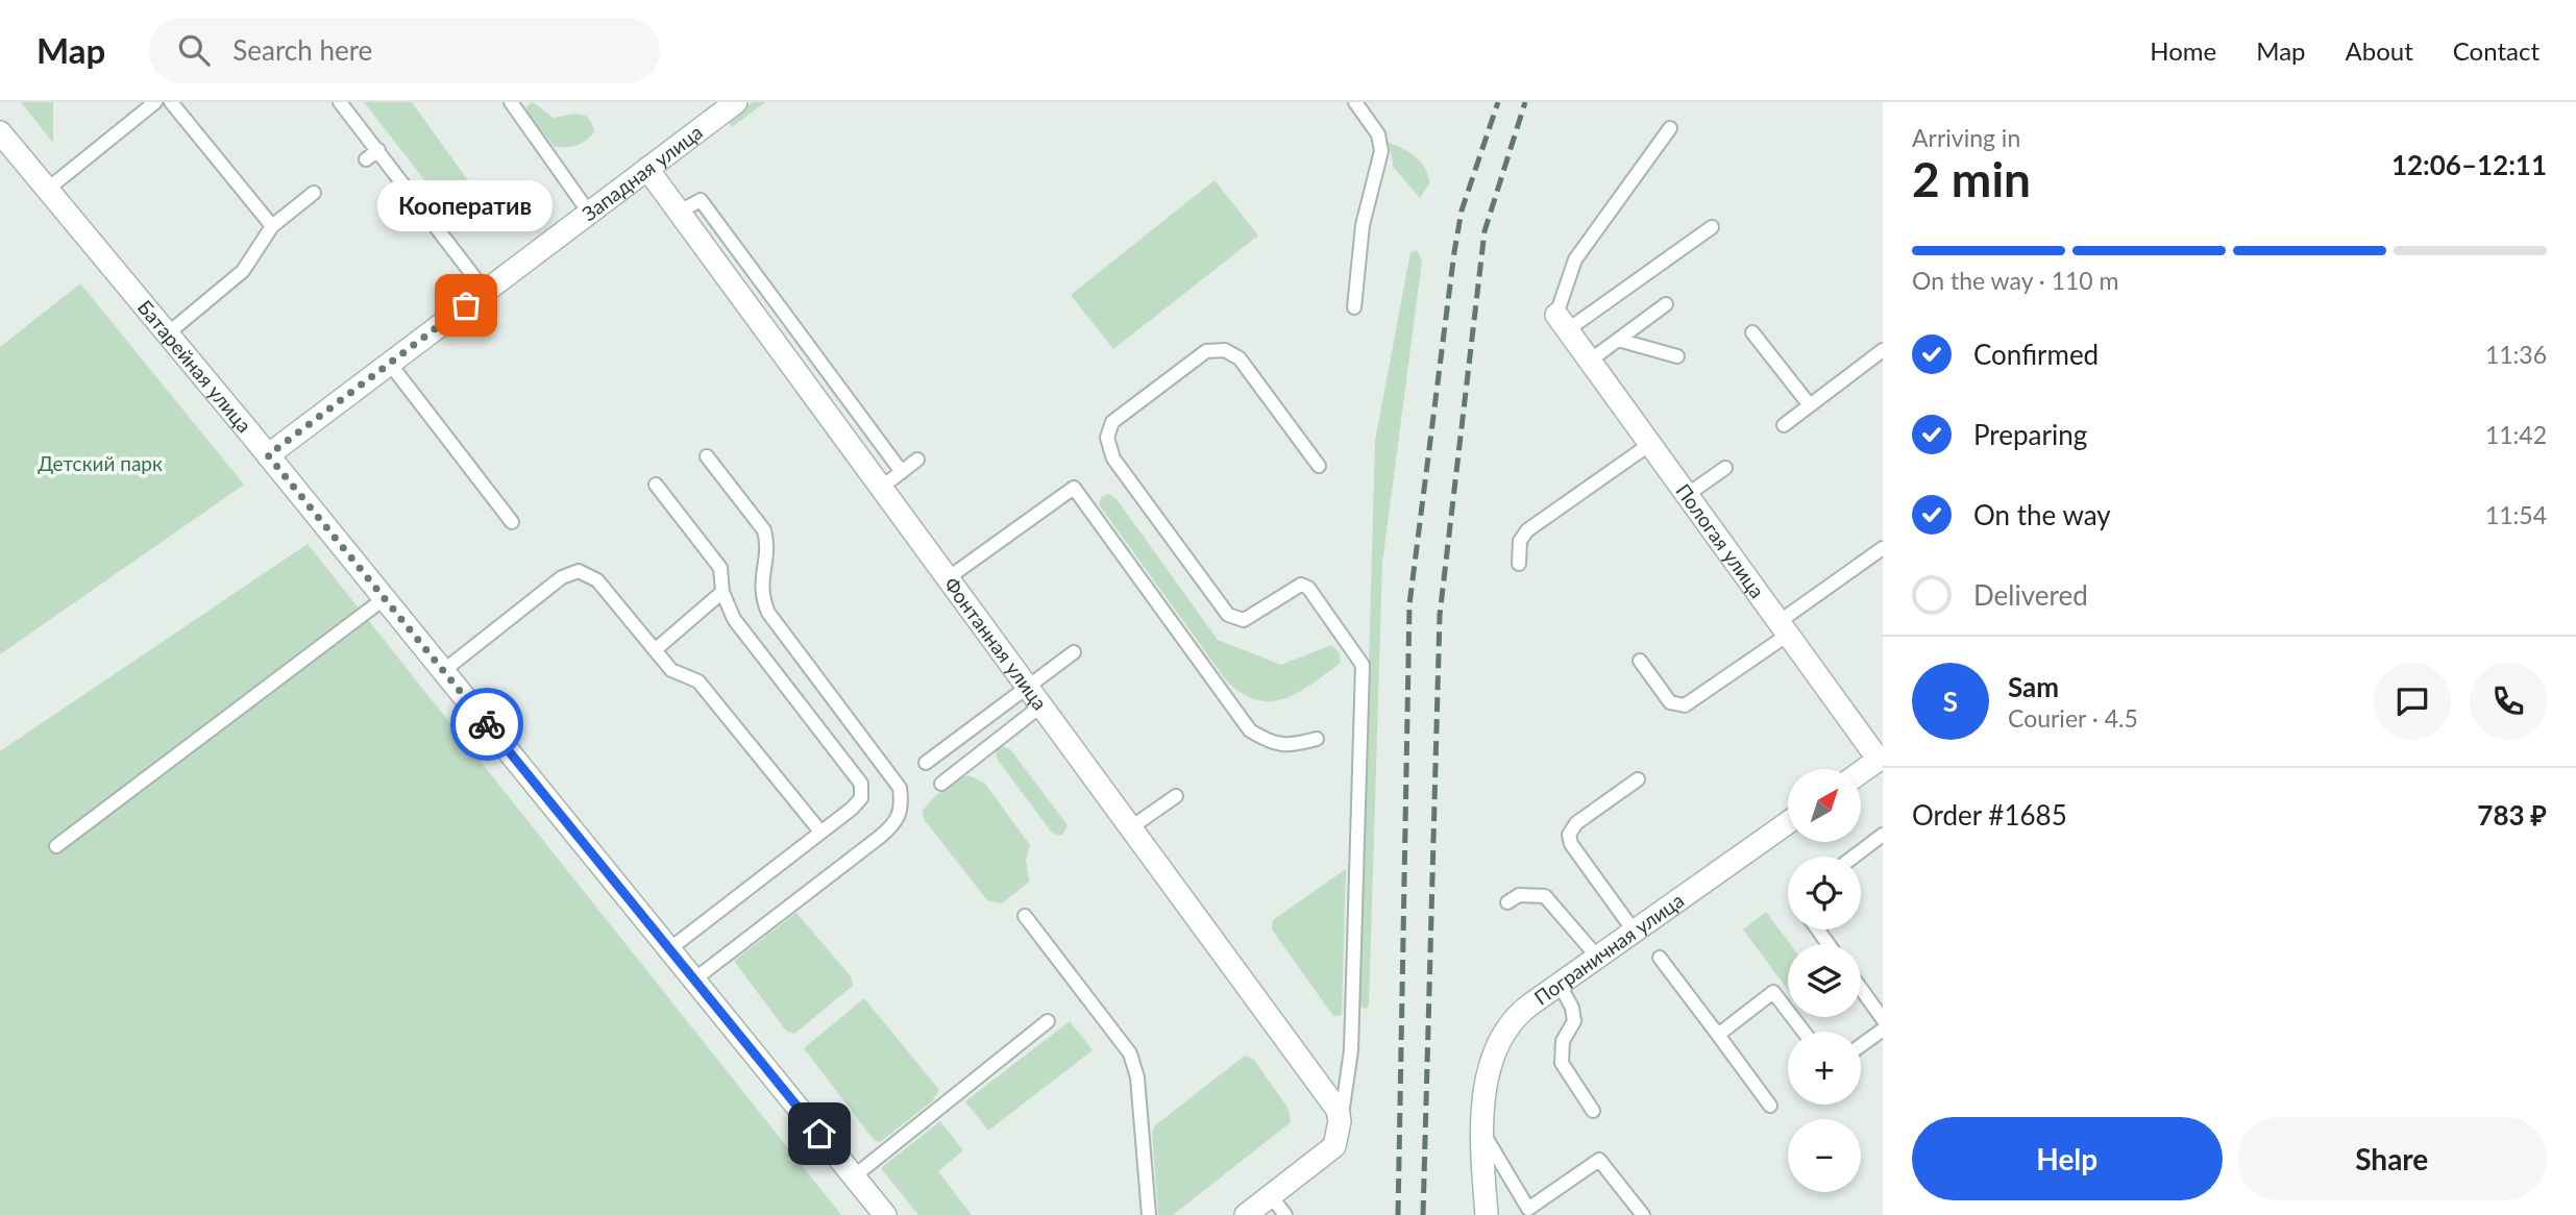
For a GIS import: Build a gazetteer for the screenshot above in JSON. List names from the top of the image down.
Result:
{
  "streets": {
    "street": [
      "Западная улица",
      "Батарейная улица",
      "Пологая улица",
      "Фонтанная улица",
      "Пограничная улица"
    ]
  },
  "crossings": [
    ["Западная улица", "Батарейная улица"],
    ["Западная улица", "Фонтанная улица"]
  ],
  "parks": ["Детский парк"],
  "places": ["Кооператив"],
  "north": "top right",
  "page": {
    "header": "Map",
    "search": "Search here",
    "nav": [
      "Home",
      "Map",
      "About",
      "Contact"
    ],
    "heading": ["2 min", "Arriving in", "12:06–12:11"],
    "panel": [
      "Sam",
      "Courier · 4.5",
      "Order #1685",
      "783 ₽"
    ],
    "bubble": "Кооператив",
    "bar": "On the way · 110 m",
    "list": [
      ["Confirmed", "11:36"],
      ["Preparing", "11:42"],
      ["On the way", "11:54"],
      "Delivered"
    ],
    "round": "S",
    "map_buttons": ["+", "−"],
    "buttons": ["Help", "Share"]
  }
}
